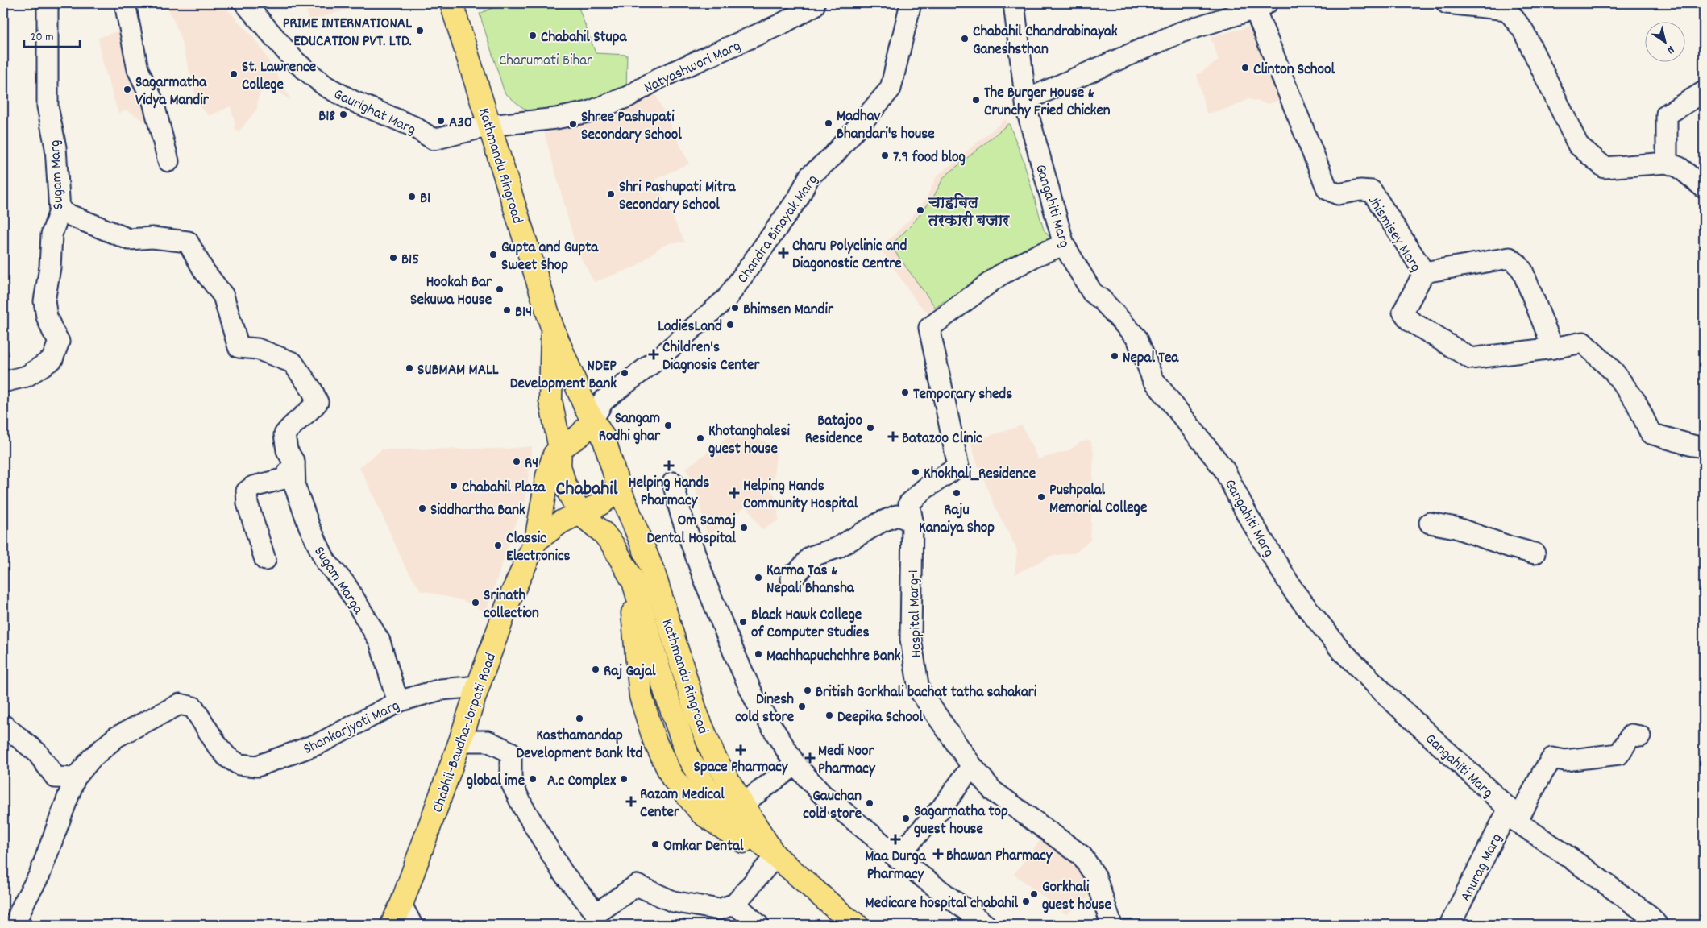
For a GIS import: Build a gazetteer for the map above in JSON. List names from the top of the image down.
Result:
{
  "streets": {
    "main road": ["Kathmandu Ringroad", "Chabhil-Baudha-Jorpati Road"],
    "street": [
      "Natyashwori Marg",
      "Gaurighat Marg",
      "Sugam Marg",
      "Gangahiti Marg",
      "Chandra Binayak Marg",
      "Jhismisey Marg",
      "Sugam Marga",
      "Hospital Marg-1",
      "Shankarjyoti Marg",
      "Anurag Marg"
    ]
  },
  "crossings": [
    ["Natyashwori Marg", "Gaurighat Marg"],
    ["Natyashwori Marg", "Kathmandu Ringroad"],
    ["Gaurighat Marg", "Kathmandu Ringroad"],
    ["Kathmandu Ringroad", "Chandra Binayak Marg"],
    ["Kathmandu Ringroad", "Chabhil-Baudha-Jorpati Road"],
    ["Sugam Marg", "Sugam Marga"],
    ["Gangahiti Marg", "Hospital Marg-1"],
    ["Gangahiti Marg", "Anurag Marg"],
    ["Sugam Marga", "Shankarjyoti Marg"],
    ["Shankarjyoti Marg", "Chabhil-Baudha-Jorpati Road"]
  ],
  "districts": ["Chabahil"],
  "parks": ["Charumati Bihar"],
  "places": {
    "other": [
      "PRIME INTERNATIONAL EDUCATION PVT. LTD.",
      "Chabahil Stupa",
      "Chabahil Chandrabinayak Ganeshsthan",
      "Clinton School",
      "St. Lawrence College",
      "Sagarmatha Vidya Mandir",
      "The Burger House & Crunchy Fried Chicken",
      "B18",
      "A30",
      "Madhav Bhandari's house",
      "Shree Pashupati Secondary School",
      "7.9 food blog",
      "Shri Pashupati Mitra Secondary School",
      "B1",
      "चाहबिल तरकारी बजार",
      "Gupta and Gupta Sweet Shop",
      "B15",
      "Hookah Bar Sekuwa House",
      "Bhimsen Mandir",
      "B14",
      "LadiesLand",
      "Nepal Tea",
      "SUBMAM MALL",
      "NDEP Development Bank",
      "Temporary sheds",
      "Sangam Rodhi ghar",
      "Batajoo Residence",
      "Khotanghalesi guest house",
      "R4",
      "Khokhali_Residence",
      "Chabahil Plaza",
      "Raju Kanaiya Shop",
      "Pushpalal Memorial College",
      "Siddhartha Bank",
      "Om Samaj Dental Hospital",
      "Classic Electronics",
      "Karma Tas & Nepali Bhansha",
      "Srinath collection",
      "Black Hawk College of Computer Studies",
      "Machhapuchchhre Bank",
      "Raj Gajal",
      "British Gorkhali bachat tatha sahakari",
      "Dinesh cold store",
      "Deepika School",
      "Kasthamandap Development Bank ltd",
      "global ime",
      "A.c Complex",
      "Gauchan cold store",
      "Sagarmatha top guest house",
      "Omkar Dental",
      "Gorkhali guest house",
      "Medicare hospital chabahil"
    ],
    "health": [
      "Charu Polyclinic and Diagonostic Centre",
      "Children's Diagnosis Center",
      "Batazoo Clinic",
      "Helping Hands Pharmacy",
      "Helping Hands Community Hospital",
      "Space Pharmacy",
      "Medi Noor Pharmacy",
      "Razam Medical Center",
      "Maa Durga Pharmacy",
      "Bhawan Pharmacy"
    ]
  },
  "scale_bar": "20 m",
  "north": "bottom right"
}
